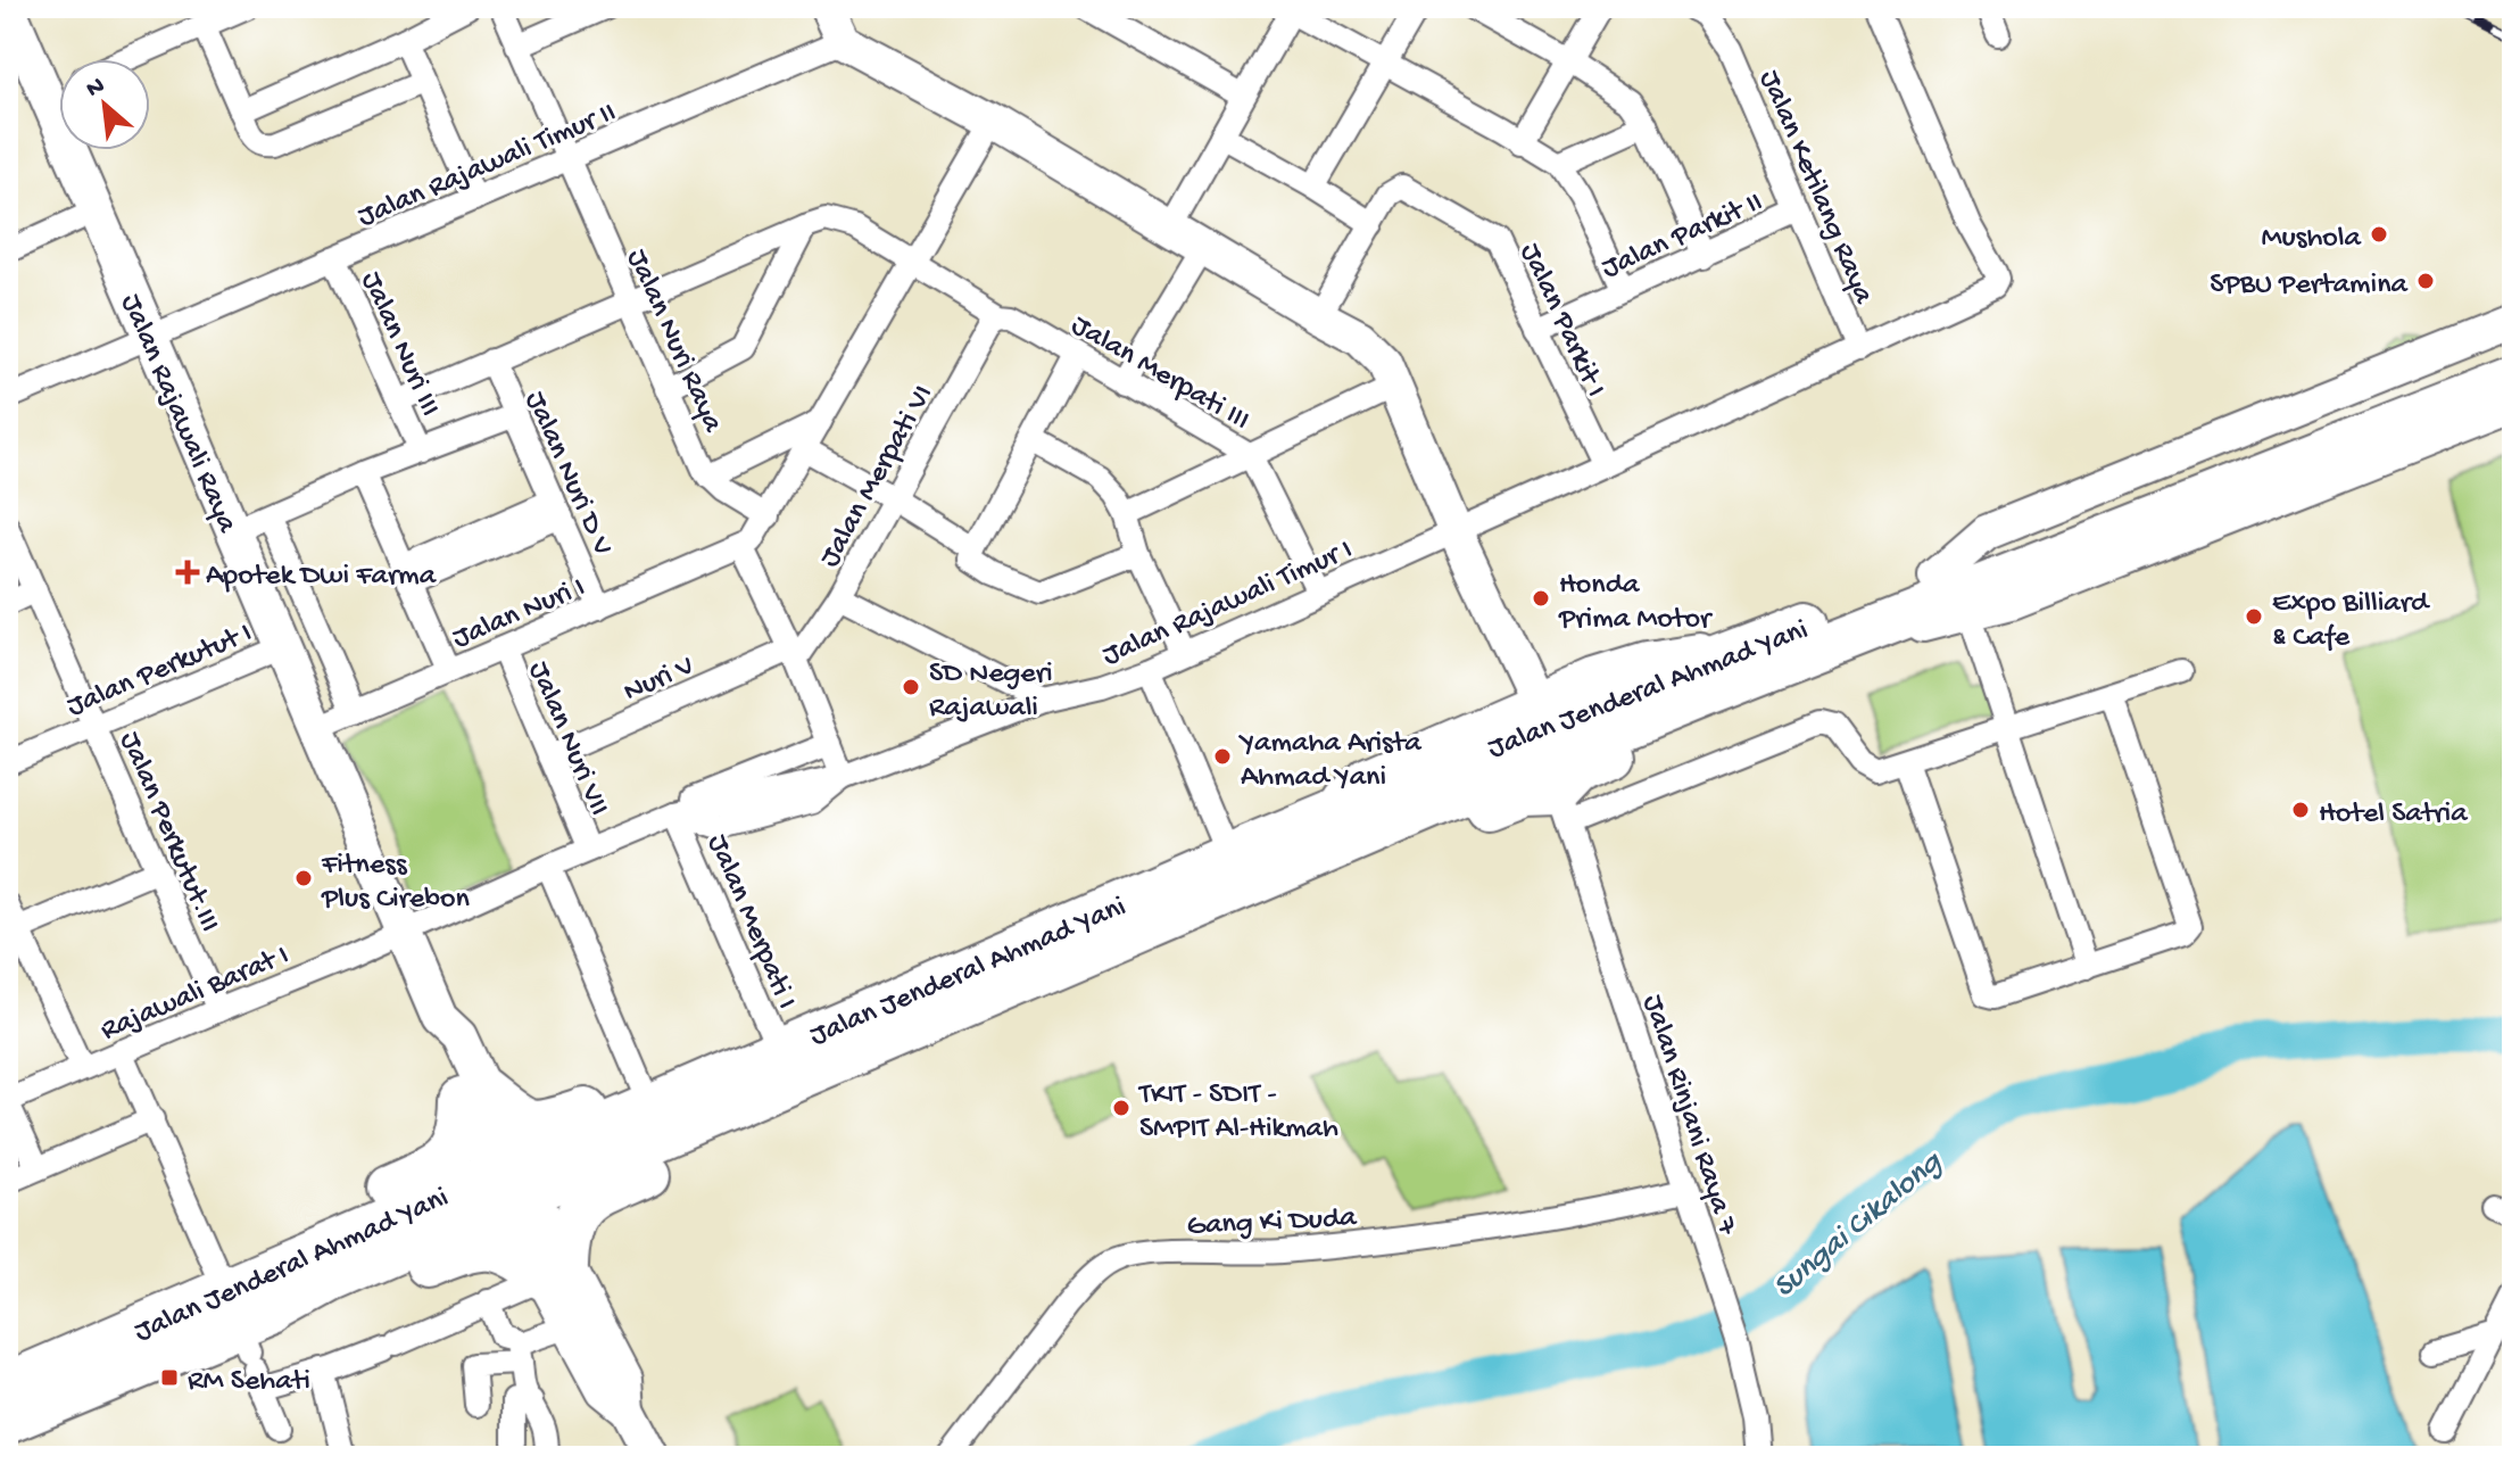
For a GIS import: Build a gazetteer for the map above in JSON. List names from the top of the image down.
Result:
{
  "streets": {
    "highway": ["Jalan Jenderal Ahmad Yani"],
    "street": [
      "Jalan Rajawali Timur II",
      "Jalan Ketilang Raya",
      "Jalan Parkit II",
      "Jalan Parkit I",
      "Jalan Nuri Raya",
      "Jalan Nuri III",
      "Jalan Merpati III",
      "Jalan Rajawali Raya",
      "Jalan Nuri D V",
      "Jalan Merpati VI",
      "Jalan Rajawali Timur I",
      "Jalan Nuri I",
      "Jalan Perkutut I",
      "Nuri V",
      "Jalan Nuri VII",
      "Jalan Perkutut.III",
      "Jalan Merpati I",
      "Rajawali Barat I",
      "Jalan Rinjani Raya 7",
      "Gang Ki Duda"
    ]
  },
  "crossings": [
    ["Jalan Rajawali Timur II", "Jalan Nuri Raya"],
    ["Jalan Rajawali Timur II", "Jalan Nuri III"],
    ["Jalan Rajawali Timur II", "Jalan Rajawali Raya"],
    ["Jalan Ketilang Raya", "Jalan Parkit II"],
    ["Jalan Ketilang Raya", "Jalan Rajawali Timur I"],
    ["Jalan Parkit II", "Jalan Parkit I"],
    ["Jalan Parkit I", "Jalan Rajawali Timur I"],
    ["Jalan Merpati III", "Jalan Merpati VI"],
    ["Jalan Merpati III", "Jalan Rajawali Timur I"],
    ["Jalan Rajawali Raya", "Jalan Rajawali Timur I"],
    ["Jalan Rajawali Raya", "Jalan Nuri I"],
    ["Jalan Rajawali Raya", "Jalan Perkutut I"],
    ["Jalan Rajawali Raya", "Jalan Jenderal Ahmad Yani"],
    ["Jalan Rajawali Raya", "Rajawali Barat I"],
    ["Jalan Nuri D V", "Jalan Nuri I"],
    ["Jalan Merpati VI", "Nuri V"],
    ["Jalan Rajawali Timur I", "Jalan Nuri VII"],
    ["Jalan Rajawali Timur I", "Jalan Merpati I"],
    ["Jalan Rajawali Timur I", "Rajawali Barat I"],
    ["Jalan Nuri I", "Jalan Nuri VII"],
    ["Jalan Perkutut I", "Jalan Perkutut.III"],
    ["Nuri V", "Jalan Nuri VII"],
    ["Jalan Jenderal Ahmad Yani", "Jalan Merpati I"],
    ["Jalan Perkutut.III", "Rajawali Barat I"],
    ["Jalan Rinjani Raya 7", "Gang Ki Duda"]
  ],
  "water": ["Sungai Cikalong"],
  "places": {
    "other": [
      "Mushola",
      "SPBU Pertamina",
      "Honda Prima Motor",
      "Expo Billiard & Cafe",
      "SD Negeri Rajawali",
      "Yamaha Arista Ahmad Yani",
      "Hotel Satria",
      "Fitness Plus Cirebon",
      "TKIT - SDIT - SMPIT Al-Hikmah"
    ],
    "health": ["Apotek Dwi Farma"],
    "transit": ["RM Sehati"]
  },
  "north": "top left"
}
